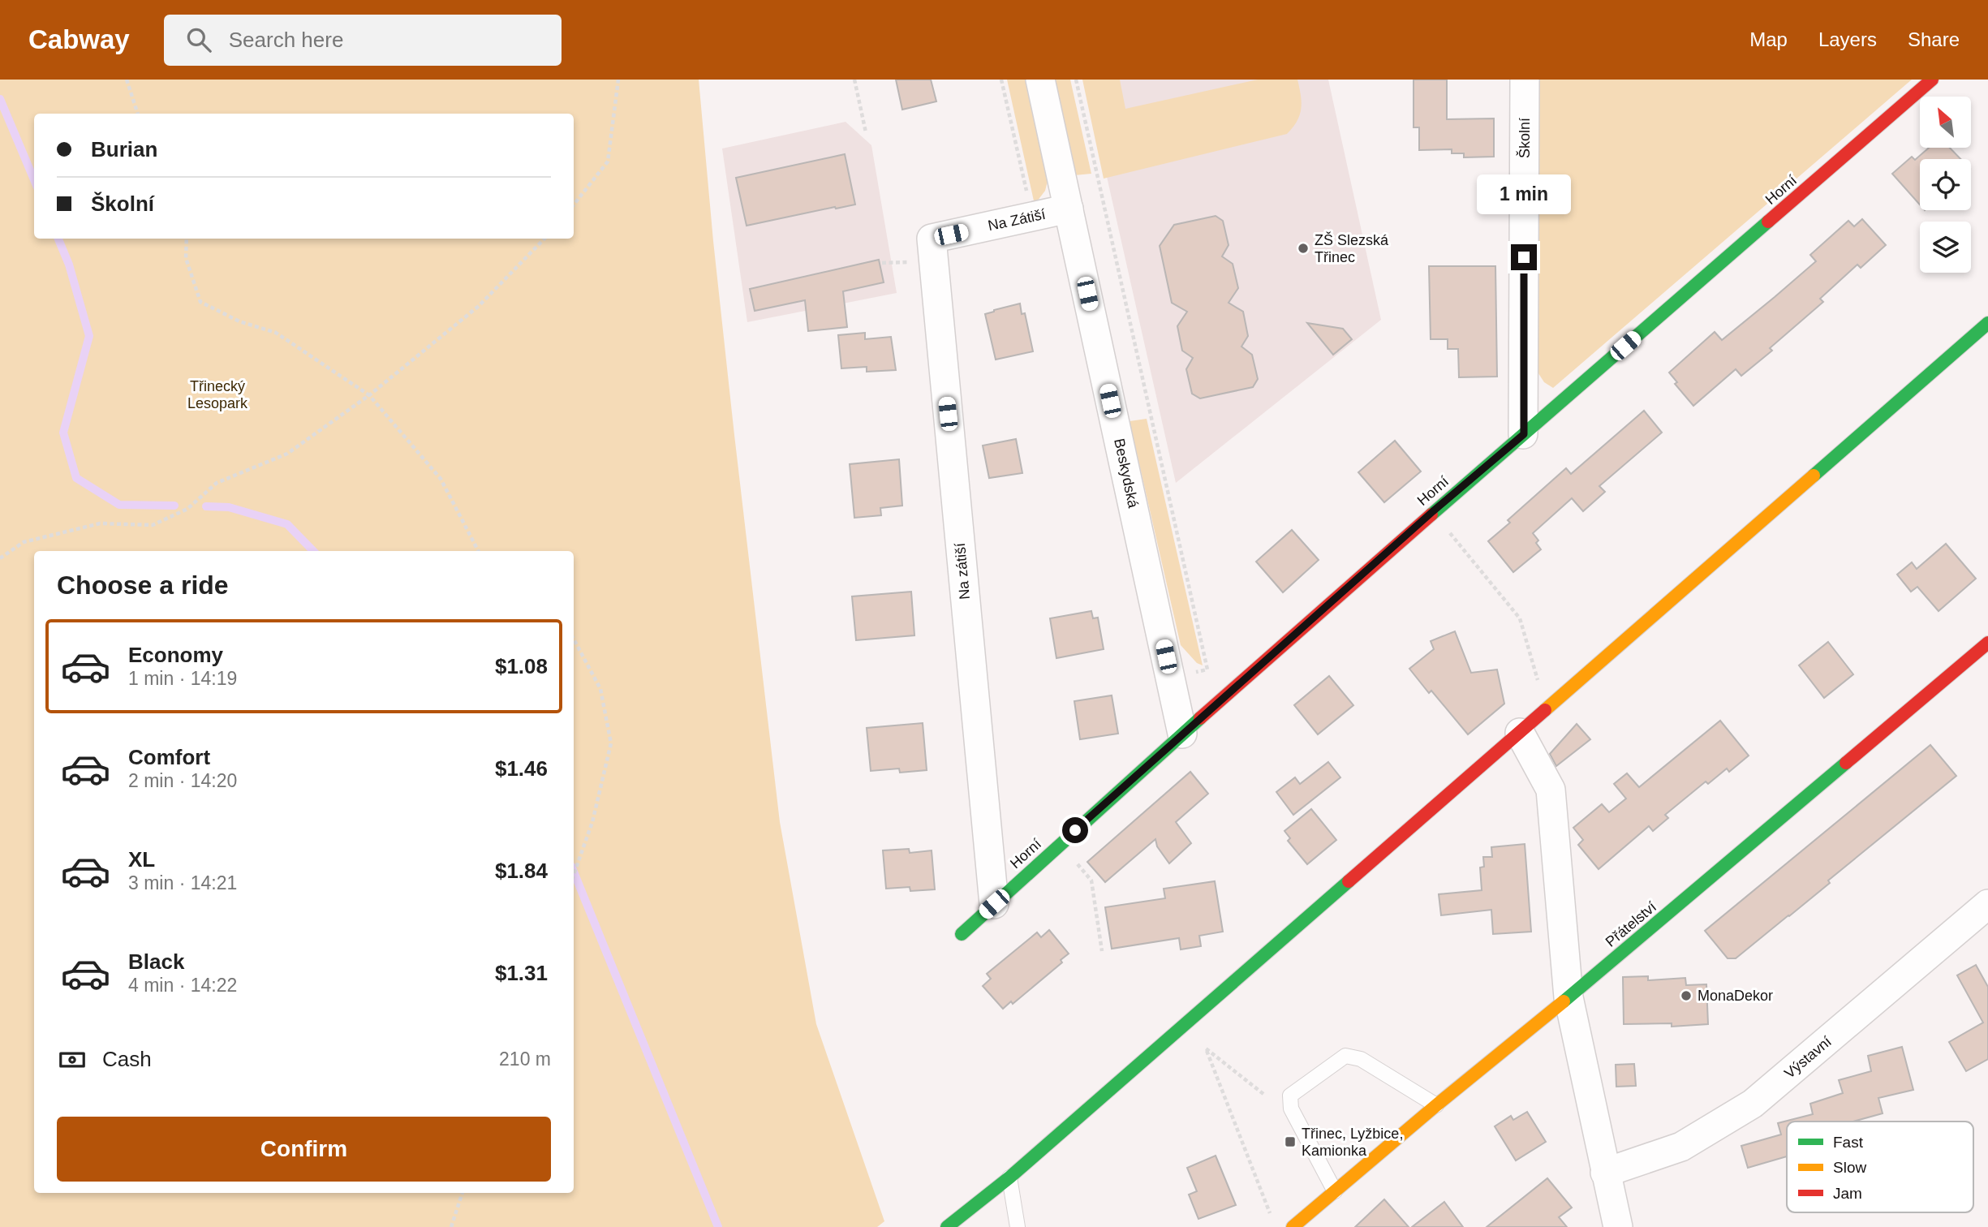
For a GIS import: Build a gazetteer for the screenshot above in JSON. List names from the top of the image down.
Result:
{
  "streets": {
    "street": [
      "Školní",
      "Horní",
      "Na Zátiší",
      "Beskydská",
      "Na zátiší",
      "Přátelství",
      "Výstavní"
    ]
  },
  "crossings": [
    ["Školní", "Horní"],
    ["Horní", "Beskydská"],
    ["Horní", "Na zátiší"],
    ["Na Zátiší", "Beskydská"],
    ["Na Zátiší", "Na zátiší"]
  ],
  "parks": ["Třinecký Lesopark"],
  "places": {
    "other": ["ZŠ Slezská Třinec", "MonaDekor"],
    "transit": ["Třinec, Lyžbice, Kamionka"]
  },
  "legend": ["Fast", "Slow", "Jam"],
  "north": "top left",
  "page": {
    "header": "Cabway",
    "search": "Search here",
    "nav": ["Map", "Layers", "Share"],
    "banner": ["Burian", "Školní"],
    "bubble": "1 min",
    "heading": "Choose a ride",
    "list": [
      {
        "name": "Economy",
        "note": "1 min · 14:19",
        "value": "$1.08"
      },
      {
        "name": "Comfort",
        "note": "2 min · 14:20",
        "value": "$1.46"
      },
      {
        "name": "XL",
        "note": "3 min · 14:21",
        "value": "$1.84"
      },
      {
        "name": "Black",
        "note": "4 min · 14:22",
        "value": "$1.31"
      }
    ],
    "pay": ["Cash", "210 m"],
    "buttons": "Confirm"
  }
}
